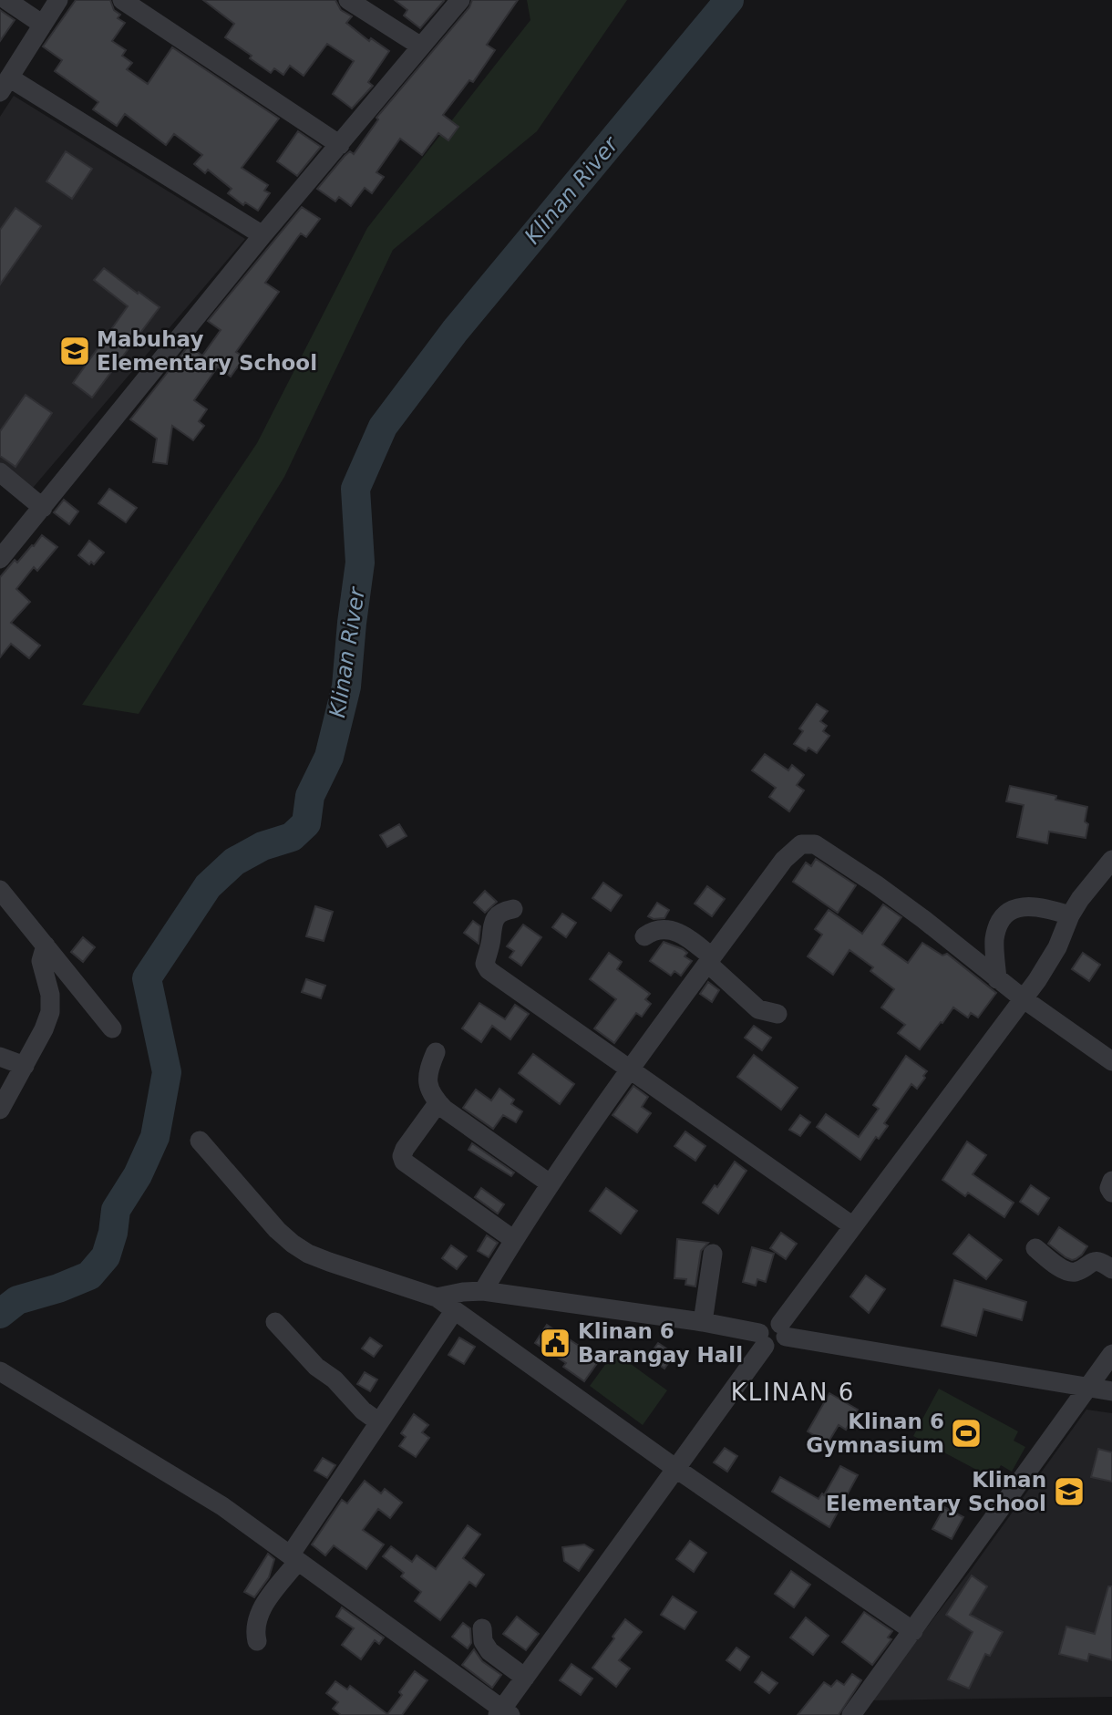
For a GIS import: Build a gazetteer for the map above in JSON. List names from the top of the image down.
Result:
{
  "districts": ["KLINAN 6"],
  "water": ["Klinan River"],
  "places": {
    "school or university": ["Mabuhay Elementary School", "Klinan Elementary School"],
    "public building": ["Klinan 6 Barangay Hall"],
    "sports": ["Klinan 6 Gymnasium"]
  }
}
